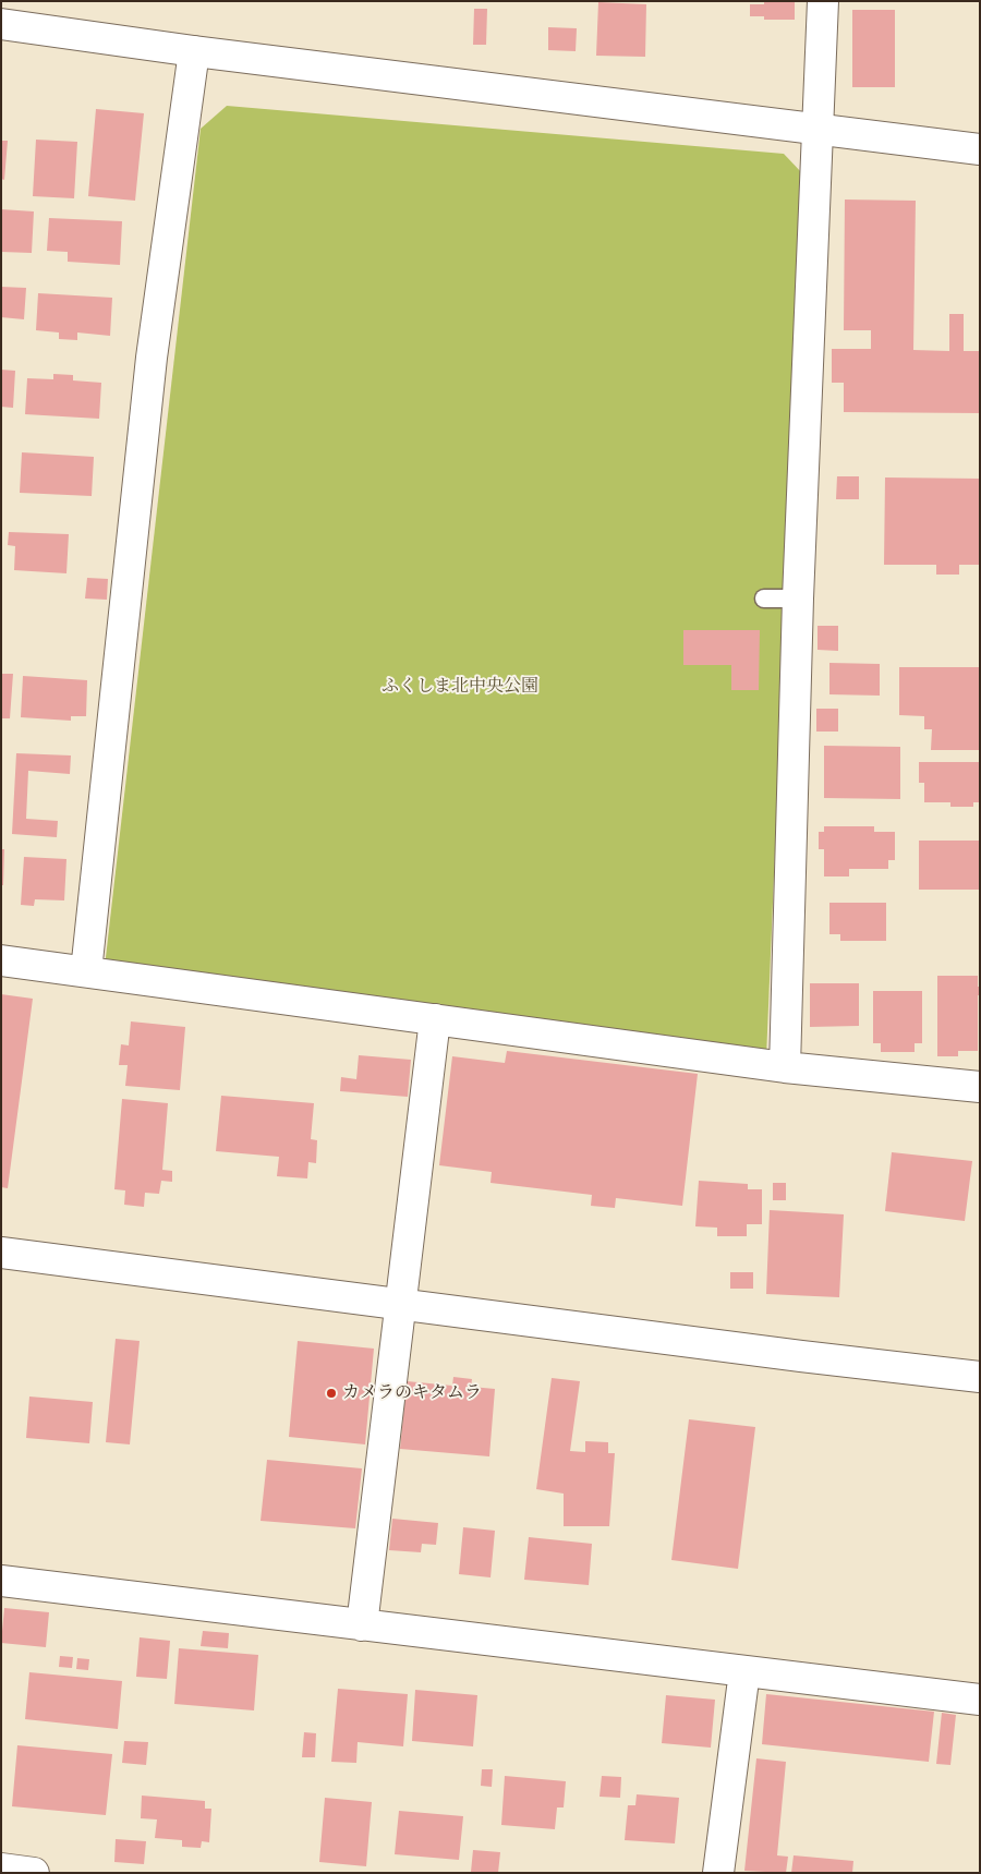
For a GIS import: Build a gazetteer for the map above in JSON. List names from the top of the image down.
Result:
{
  "parks": ["ふくしま北中央公園"],
  "places": ["カメラのキタムラ"]
}
